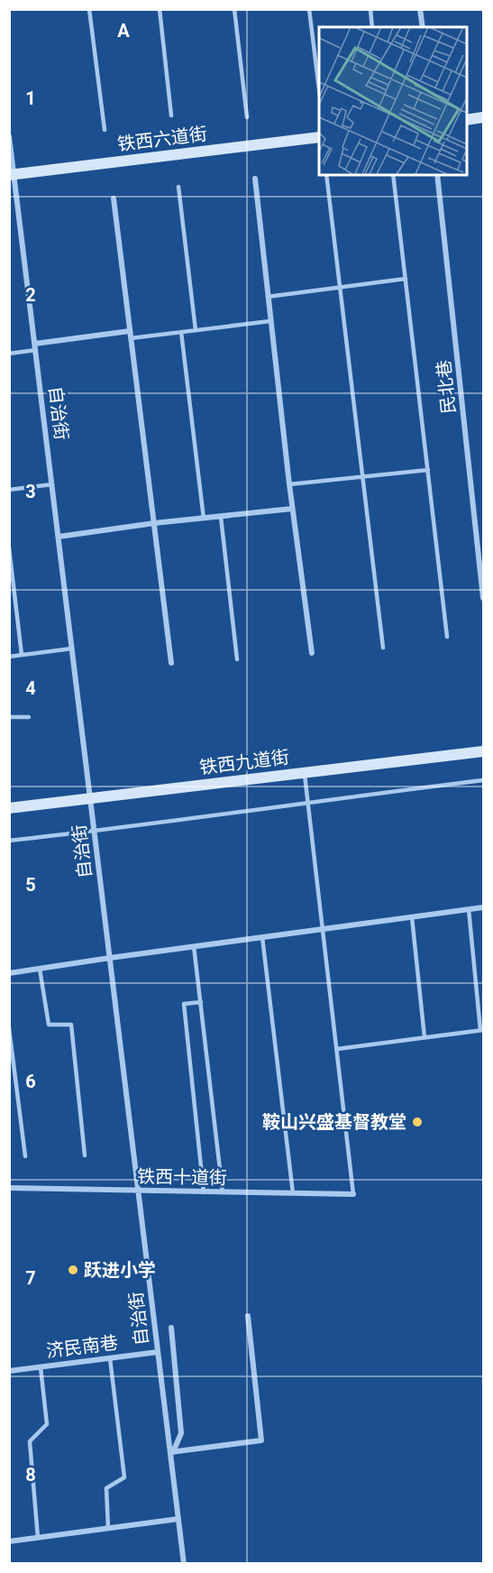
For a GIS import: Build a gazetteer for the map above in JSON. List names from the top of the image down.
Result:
{
  "streets": {
    "main road": ["铁西六道街", "铁西九道街"],
    "street": [
      "民北巷",
      "自治街",
      "铁西十道街",
      "济民南巷"
    ]
  },
  "crossings": [
    ["铁西六道街", "自治街"],
    ["自治街", "铁西九道街"],
    ["自治街", "铁西十道街"],
    ["自治街", "济民南巷"]
  ],
  "places": ["鞍山兴盛基督教堂", "跃进小学"],
  "grid": {
    "columns": ["A"],
    "rows": [
      "1",
      "2",
      "3",
      "4",
      "5",
      "6",
      "7",
      "8"
    ]
  }
}
